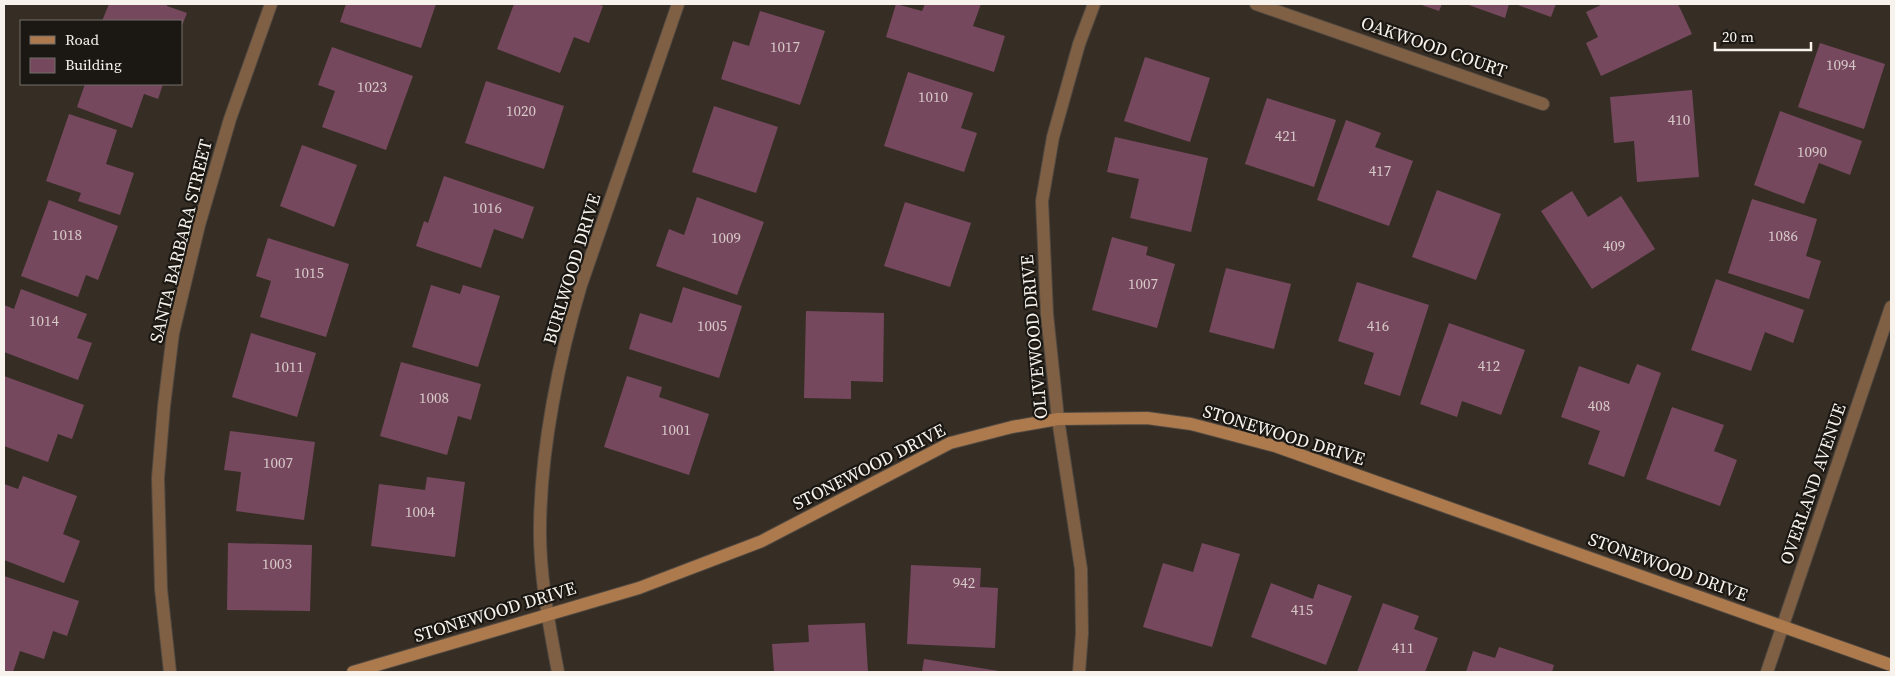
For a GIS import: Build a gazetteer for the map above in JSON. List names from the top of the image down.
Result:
{
  "streets": {
    "street": [
      "OAKWOOD COURT",
      "SANTA BARBARA STREET",
      "BURLWOOD DRIVE",
      "OLIVEWOOD DRIVE",
      "STONEWOOD DRIVE",
      "OVERLAND AVENUE"
    ]
  },
  "crossings": [
    ["BURLWOOD DRIVE", "STONEWOOD DRIVE"],
    ["OLIVEWOOD DRIVE", "STONEWOOD DRIVE"],
    ["STONEWOOD DRIVE", "OVERLAND AVENUE"]
  ],
  "house_numbers": [
    "1017",
    "1094",
    "1023",
    "1010",
    "1020",
    "410",
    "421",
    "1090",
    "417",
    "1016",
    "1018",
    "1086",
    "1009",
    "409",
    "1015",
    "1007",
    "1014",
    "1005",
    "416",
    "412",
    "1011",
    "1008",
    "408",
    "1001",
    "1007",
    "1004",
    "1003",
    "942",
    "415",
    "411"
  ],
  "legend": ["Road", "Building"],
  "scale_bar": "20 m"
}
